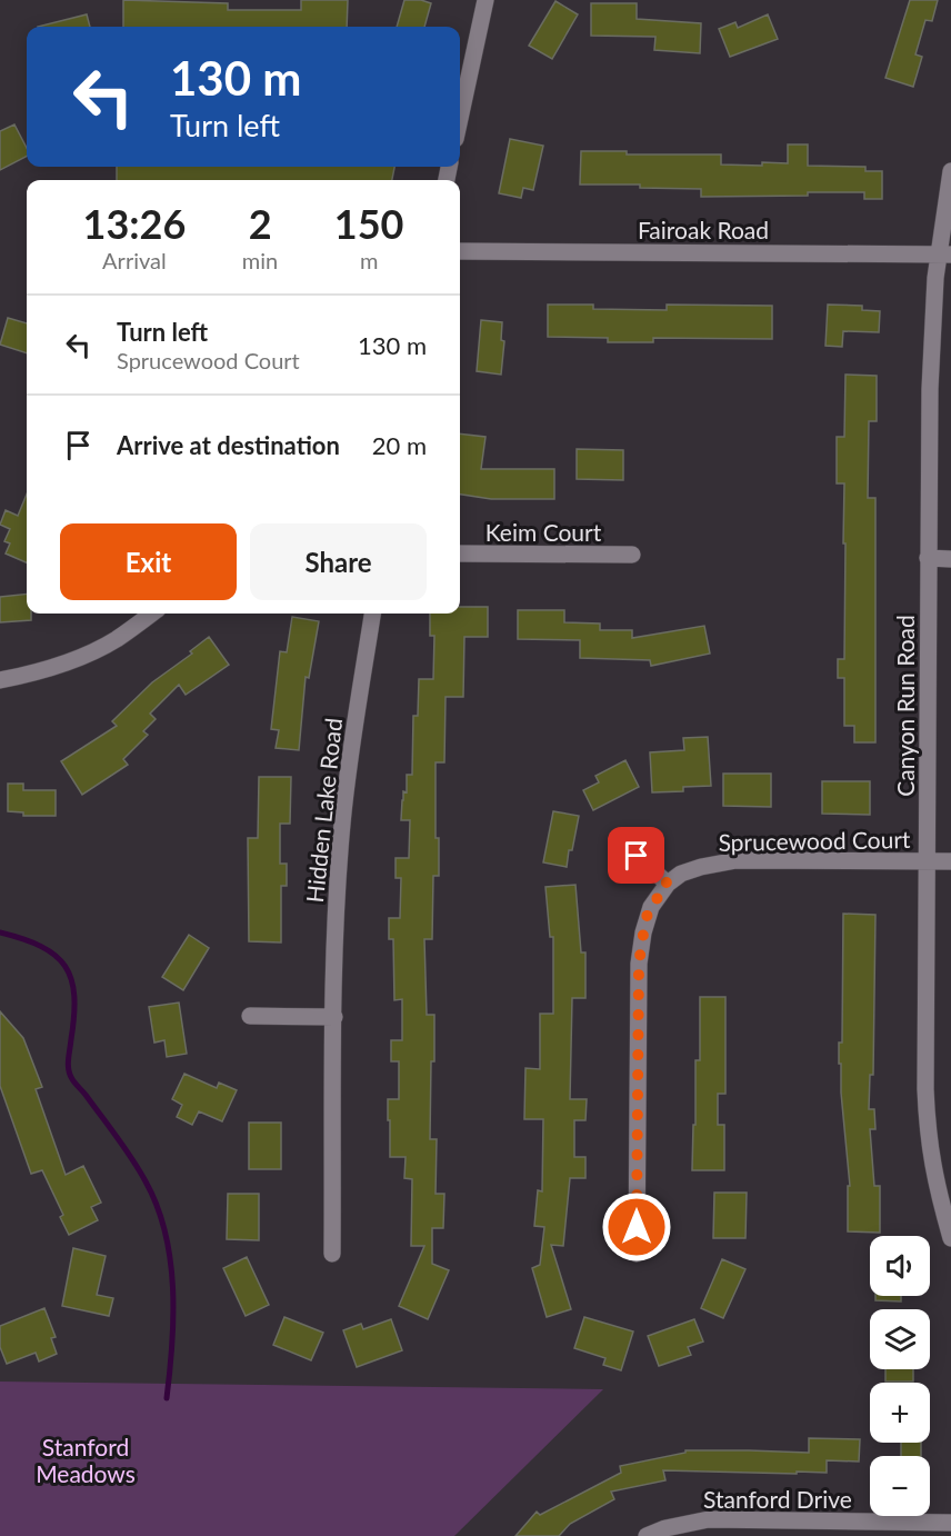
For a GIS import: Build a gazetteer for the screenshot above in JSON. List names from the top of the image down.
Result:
{
  "streets": {
    "street": [
      "Fairoak Road",
      "Keim Court",
      "Canyon Run Road",
      "Hidden Lake Road",
      "Sprucewood Court",
      "Stanford Drive"
    ]
  },
  "crossings": [
    ["Fairoak Road", "Canyon Run Road"],
    ["Canyon Run Road", "Sprucewood Court"]
  ],
  "parks": ["Stanford Meadows"],
  "page": {
    "turn": ["130 m", "Turn left"],
    "eta": [
      "13:26",
      "Arrival",
      "2",
      "min",
      "150",
      "m"
    ],
    "list": [
      {
        "name": "Turn left",
        "note": "Sprucewood Court",
        "value": "130 m"
      },
      {
        "name": "Arrive at destination",
        "value": "20 m"
      }
    ],
    "buttons": ["Exit", "Share"],
    "map_buttons": ["+", "−"]
  }
}
